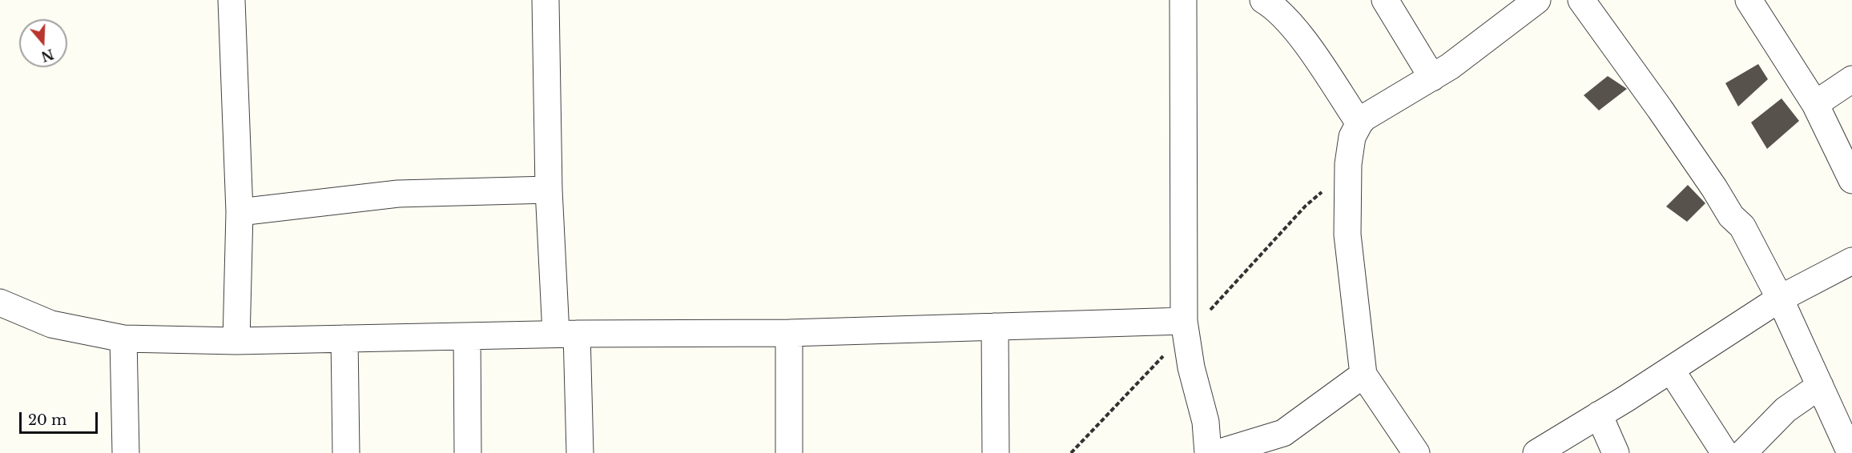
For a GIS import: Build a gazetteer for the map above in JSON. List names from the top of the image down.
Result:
{
  "scale_bar": "20 m",
  "north": "bottom"
}
